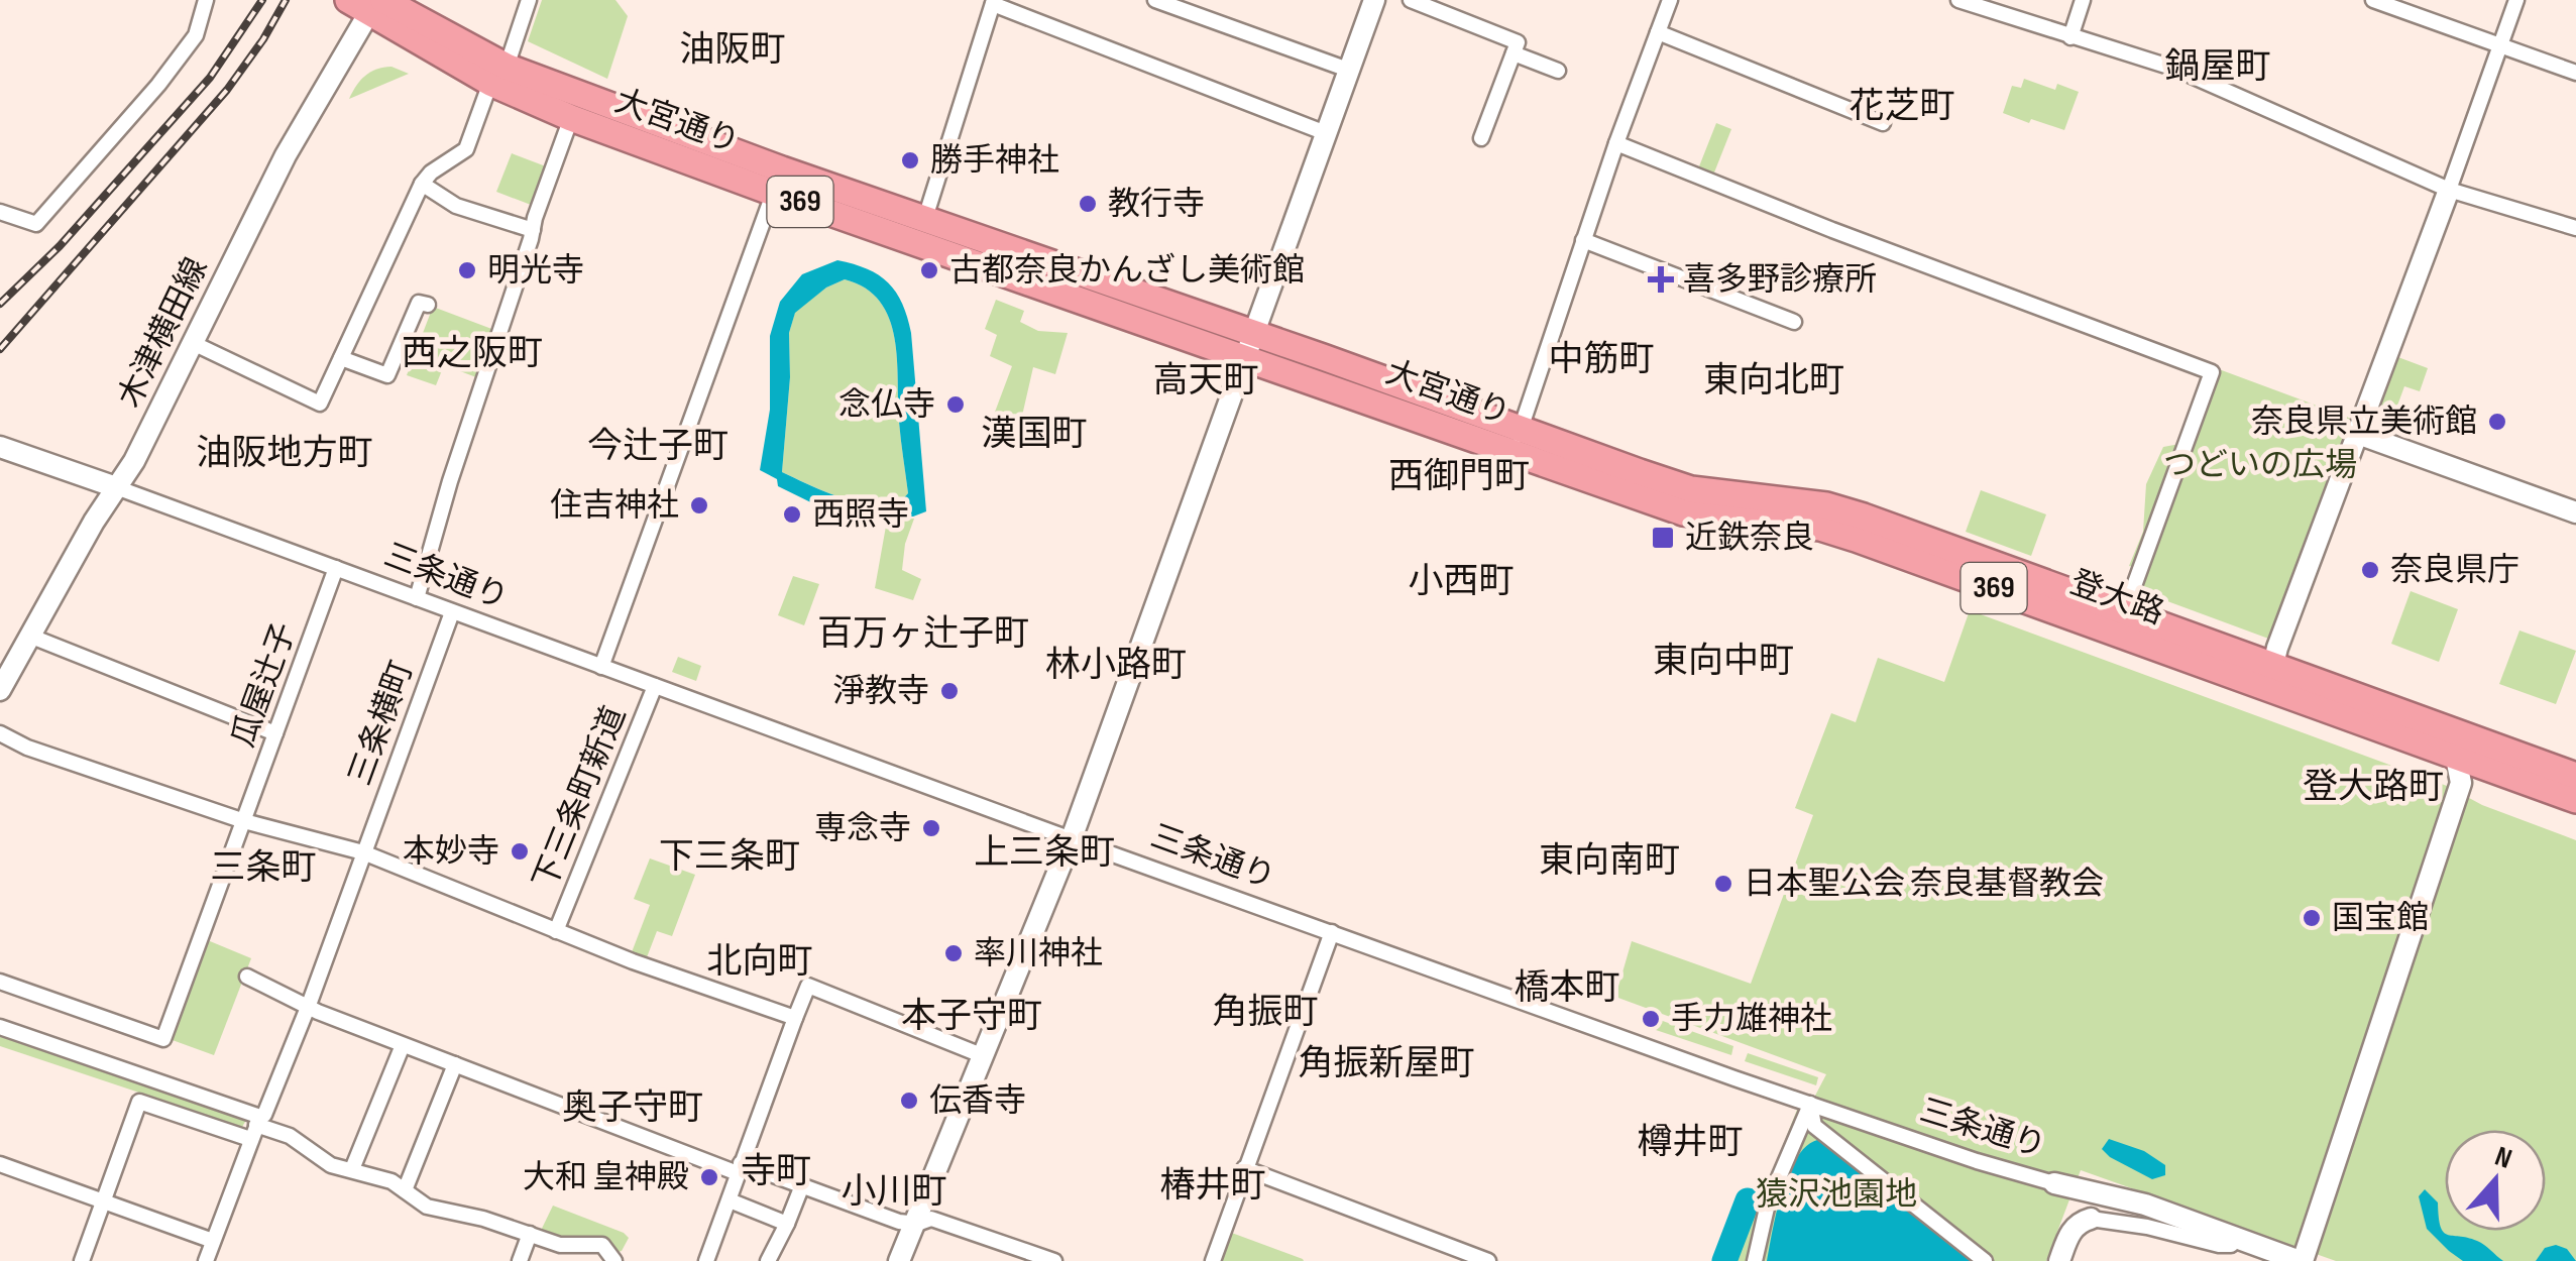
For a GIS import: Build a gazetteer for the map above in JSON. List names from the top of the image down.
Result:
{
  "streets": {
    "highway": ["大宮通り", "369", "登大路"],
    "street": [
      "木津横田線",
      "三条通り",
      "瓜屋辻子",
      "三条横町",
      "下三条町新道"
    ]
  },
  "crossings": [
    ["大宮通り", "木津横田線"],
    ["大宮通り", "登大路"],
    ["木津横田線", "三条通り"],
    ["三条通り", "瓜屋辻子"],
    ["三条通り", "三条横町"],
    ["三条通り", "下三条町新道"]
  ],
  "districts": [
    "油阪町",
    "鍋屋町",
    "花芝町",
    "西之阪町",
    "中筋町",
    "高天町",
    "東向北町",
    "漢国町",
    "今辻子町",
    "油阪地方町",
    "西御門町",
    "小西町",
    "百万ヶ辻子町",
    "東向中町",
    "林小路町",
    "登大路町",
    "上三条町",
    "下三条町",
    "東向南町",
    "三条町",
    "北向町",
    "橋本町",
    "角振町",
    "本子守町",
    "角振新屋町",
    "奥子守町",
    "樽井町",
    "寺町",
    "椿井町",
    "小川町"
  ],
  "parks": ["つどいの広場", "猿沢池園地"],
  "places": {
    "other": [
      "勝手神社",
      "教行寺",
      "明光寺",
      "古都奈良かんざし美術館",
      "念仏寺",
      "奈良県立美術館",
      "住吉神社",
      "西照寺",
      "奈良県庁",
      "淨教寺",
      "専念寺",
      "本妙寺",
      "日本聖公会 奈良基督教会",
      "国宝館",
      "率川神社",
      "手力雄神社",
      "伝香寺",
      "大和 皇神殿"
    ],
    "health": ["喜多野診療所"],
    "transit": ["近鉄奈良"]
  },
  "north": "top"
}
